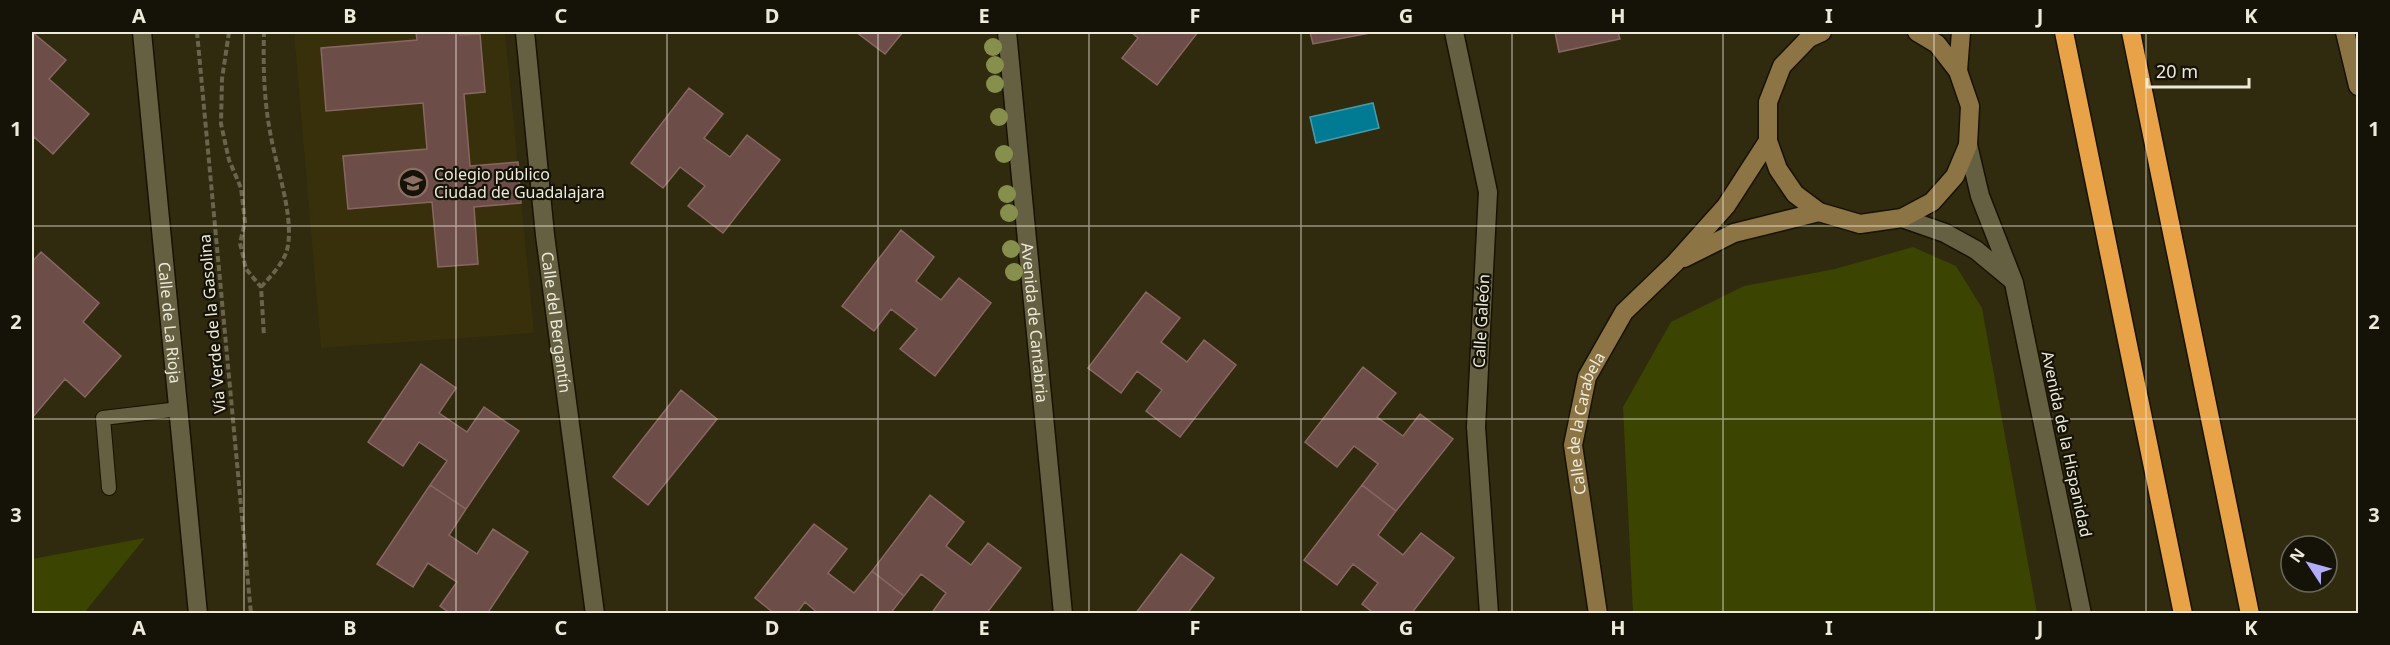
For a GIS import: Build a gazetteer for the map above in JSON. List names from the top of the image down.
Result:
{
  "streets": {
    "street": [
      "Calle Galeón",
      "Calle de La Rioja",
      "Avenida de Cantabria",
      "Calle del Bergantín",
      "Calle de la Carabela",
      "Avenida de la Hispanidad"
    ],
    "path": ["Vía Verde de la Gasolina"]
  },
  "places": {
    "school or university": ["Colegio público Ciudad de Guadalajara"]
  },
  "scale_bar": "20 m",
  "north": "top left",
  "grid": {
    "columns": [
      "A",
      "B",
      "C",
      "D",
      "E",
      "F",
      "G",
      "H",
      "I",
      "J",
      "K"
    ],
    "rows": ["1", "2", "3"]
  }
}
